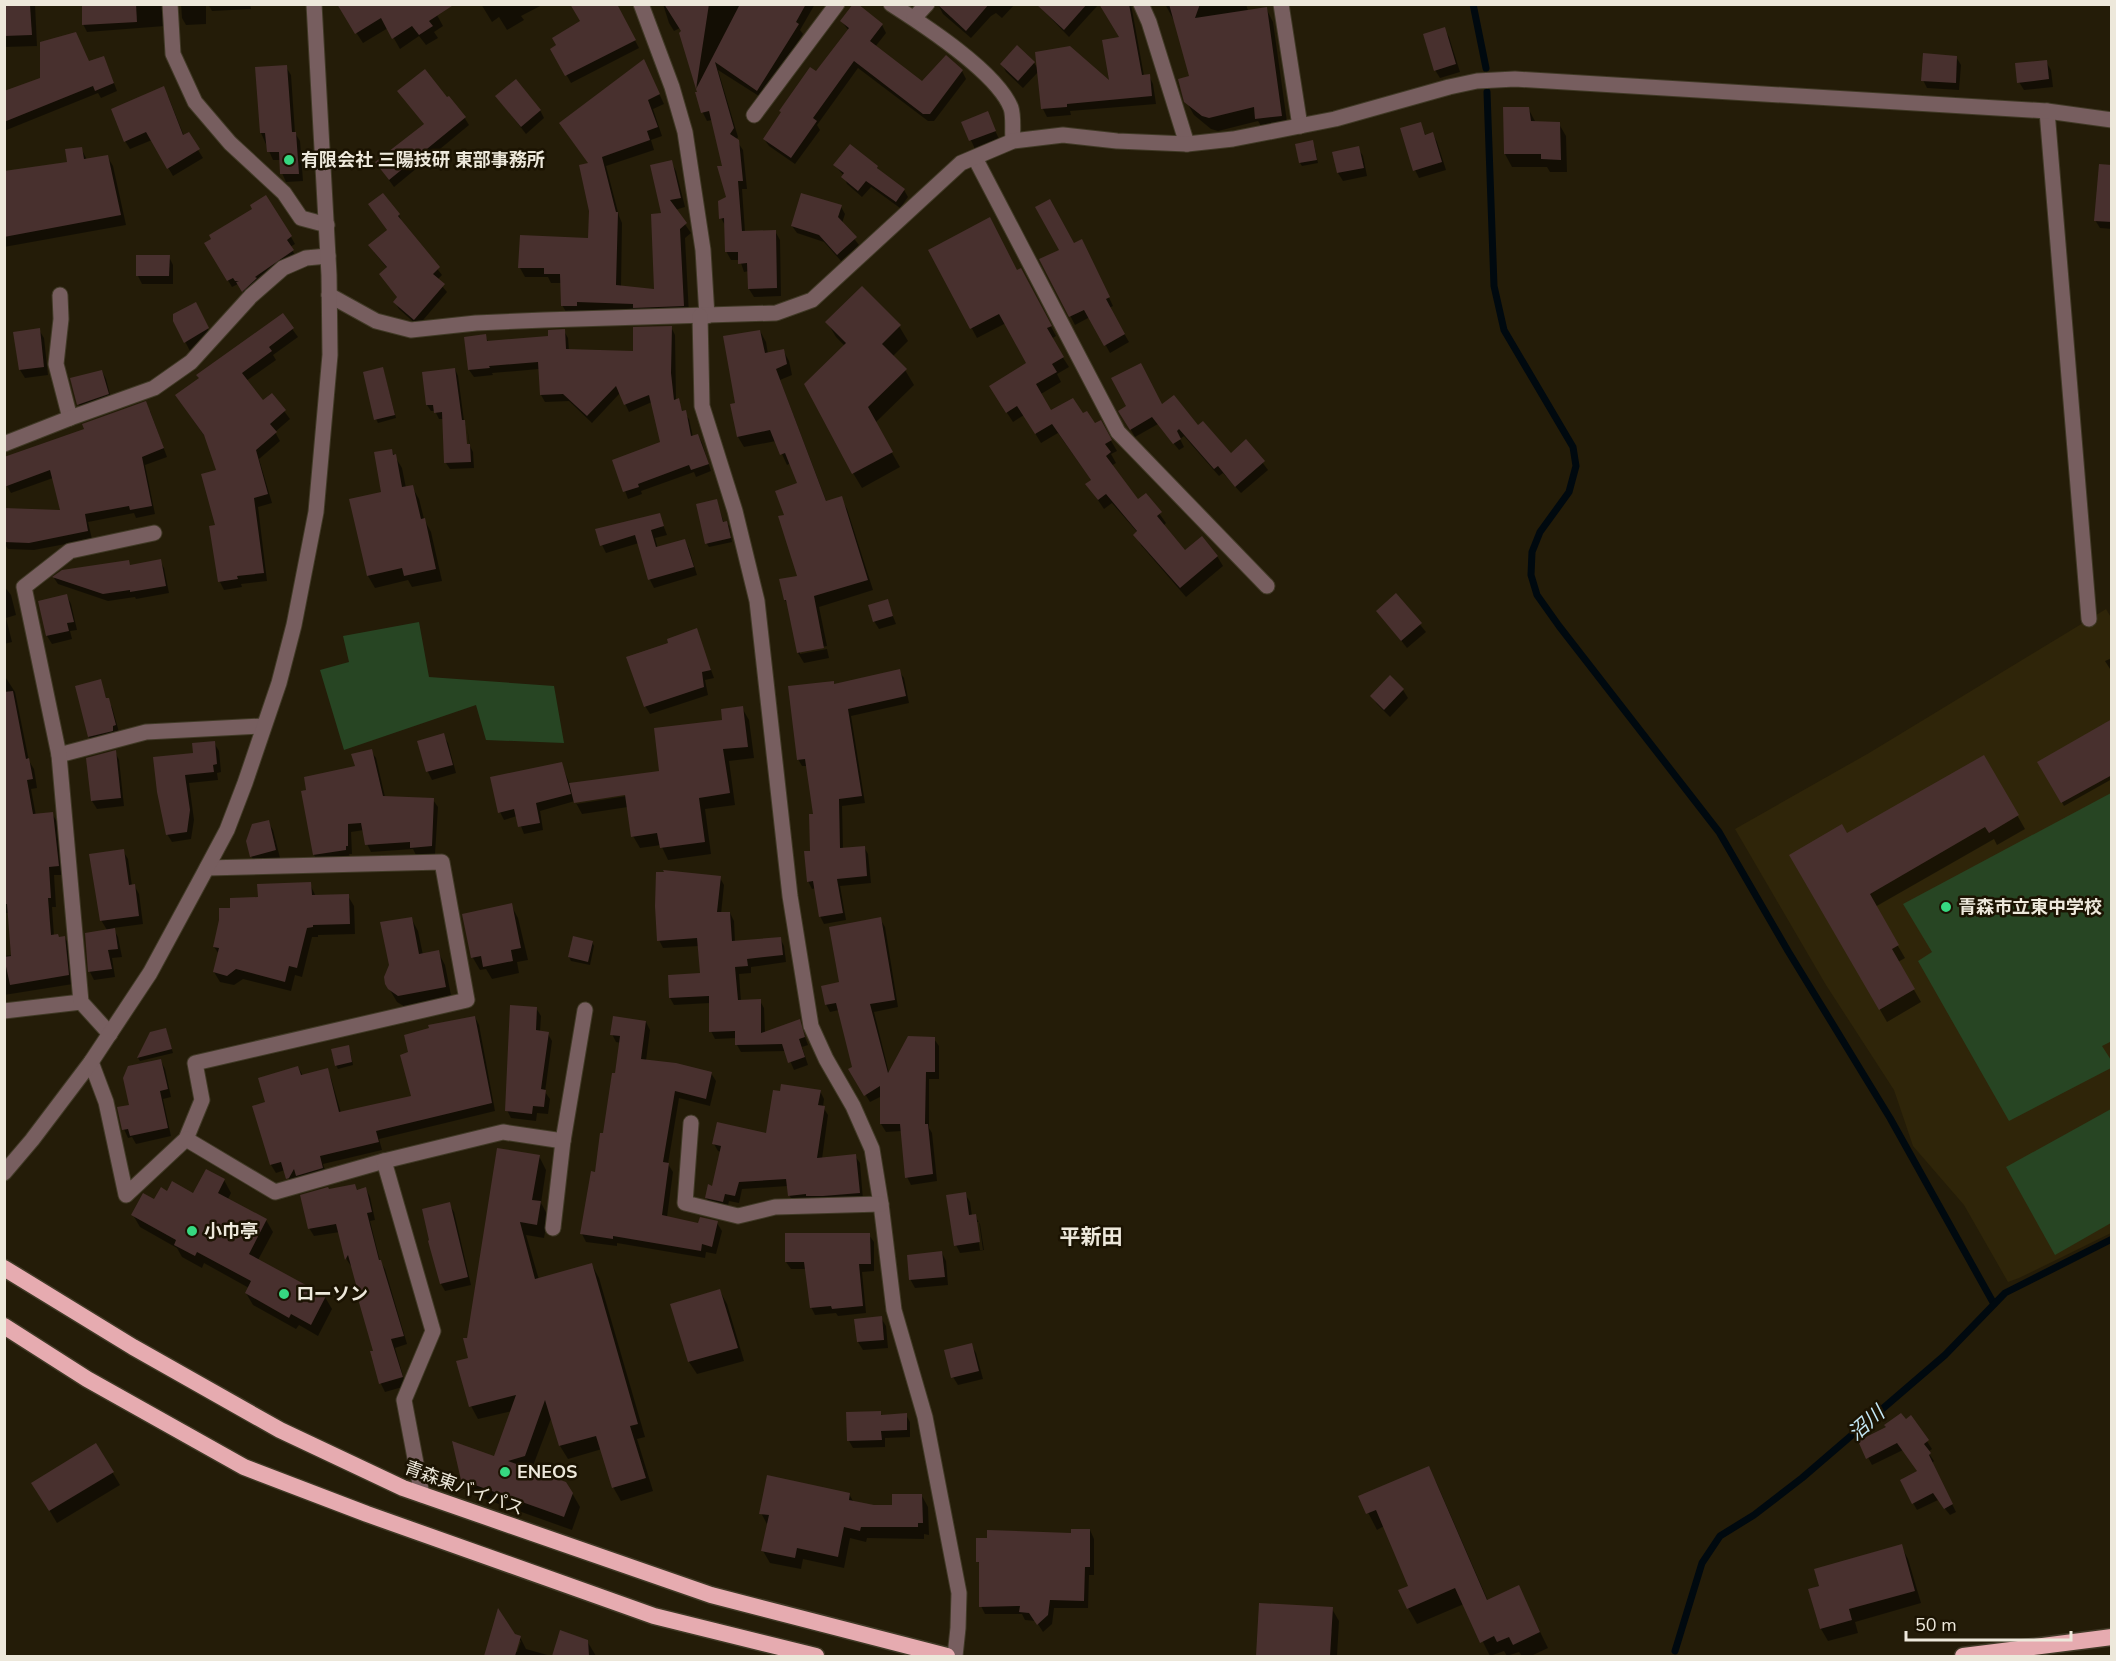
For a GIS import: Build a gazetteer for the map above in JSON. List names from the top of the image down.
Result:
{
  "streets": {
    "highway": ["青森東バイパス"]
  },
  "districts": ["平新田"],
  "water": ["沼川"],
  "places": [
    "有限会社 三陽技研 東部事務所",
    "青森市立東中学校",
    "小巾亭",
    "ローソン",
    "ENEOS"
  ],
  "scale_bar": "50 m"
}
